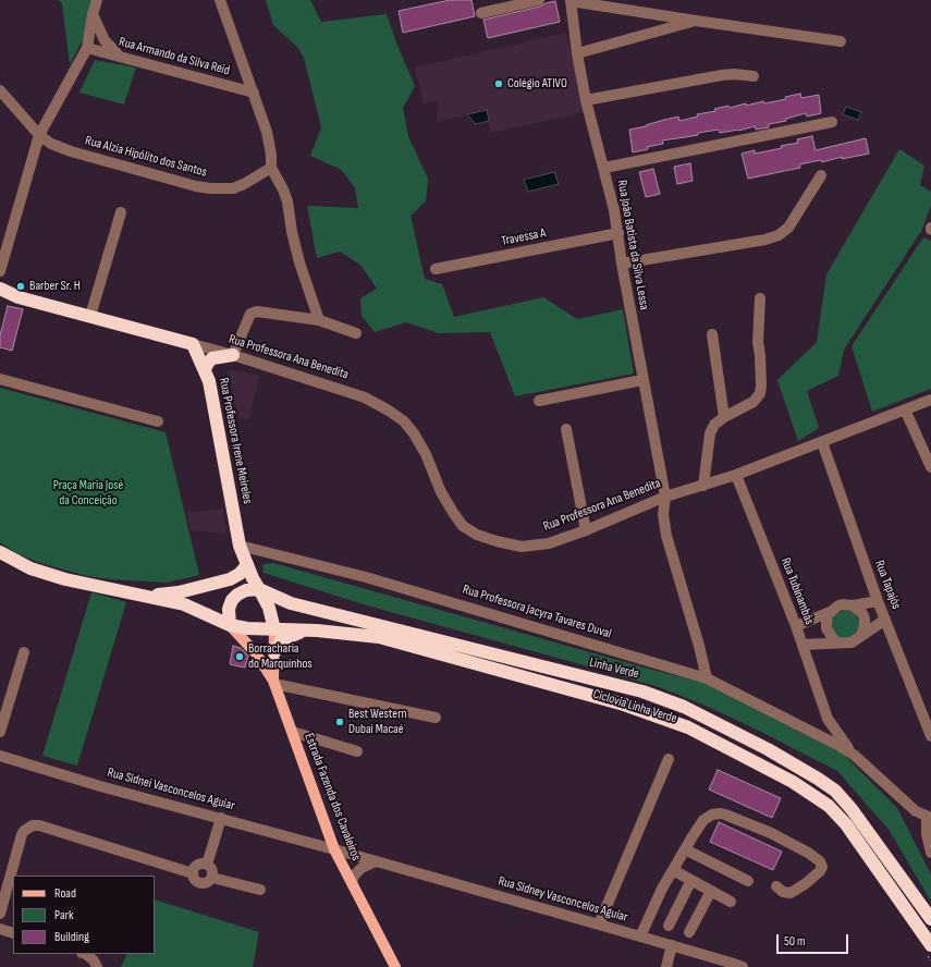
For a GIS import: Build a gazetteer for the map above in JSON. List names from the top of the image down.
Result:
{
  "streets": {
    "highway": ["Rua Professora Ana Benedita", "Rua Professora Irene Meireles", "Linha Verde"],
    "main road": ["Estrada Fazenda dos Cavaleiros"],
    "street": [
      "Rua Armando da Silva Reid",
      "Rua Alzia Hipólito dos Santos",
      "Travessa A",
      "Rua João Batista da Silva Lessa",
      "Rua Tapajós",
      "Rua Tubinambás",
      "Rua Professora Jacyra Tavares Duval",
      "Rua Sidnei Vasconcelos Aguiar",
      "Rua Sidney Vasconcelos Aguiar"
    ]
  },
  "crossings": [
    ["Travessa A", "Rua João Batista da Silva Lessa"],
    ["Rua João Batista da Silva Lessa", "Rua Professora Ana Benedita"],
    ["Rua João Batista da Silva Lessa", "Rua Professora Jacyra Tavares Duval"],
    ["Rua Professora Ana Benedita", "Rua Professora Irene Meireles"],
    ["Rua Professora Ana Benedita", "Rua Tapajós"],
    ["Rua Professora Ana Benedita", "Rua Tubinambás"],
    ["Rua Professora Irene Meireles", "Rua Professora Jacyra Tavares Duval"],
    ["Rua Tubinambás", "Rua Professora Jacyra Tavares Duval"],
    ["Rua Sidnei Vasconcelos Aguiar", "Estrada Fazenda dos Cavaleiros"],
    ["Rua Sidnei Vasconcelos Aguiar", "Rua Sidney Vasconcelos Aguiar"],
    ["Estrada Fazenda dos Cavaleiros", "Rua Sidney Vasconcelos Aguiar"]
  ],
  "parks": ["Praça Maria José da Conceição"],
  "places": [
    "Colégio ATIVO",
    "Barber Sr. H",
    "Borracharia do Marquinhos",
    "Best Western Dubai Macaé"
  ],
  "legend": ["Road", "Park", "Building"],
  "scale_bar": "50 m"
}
